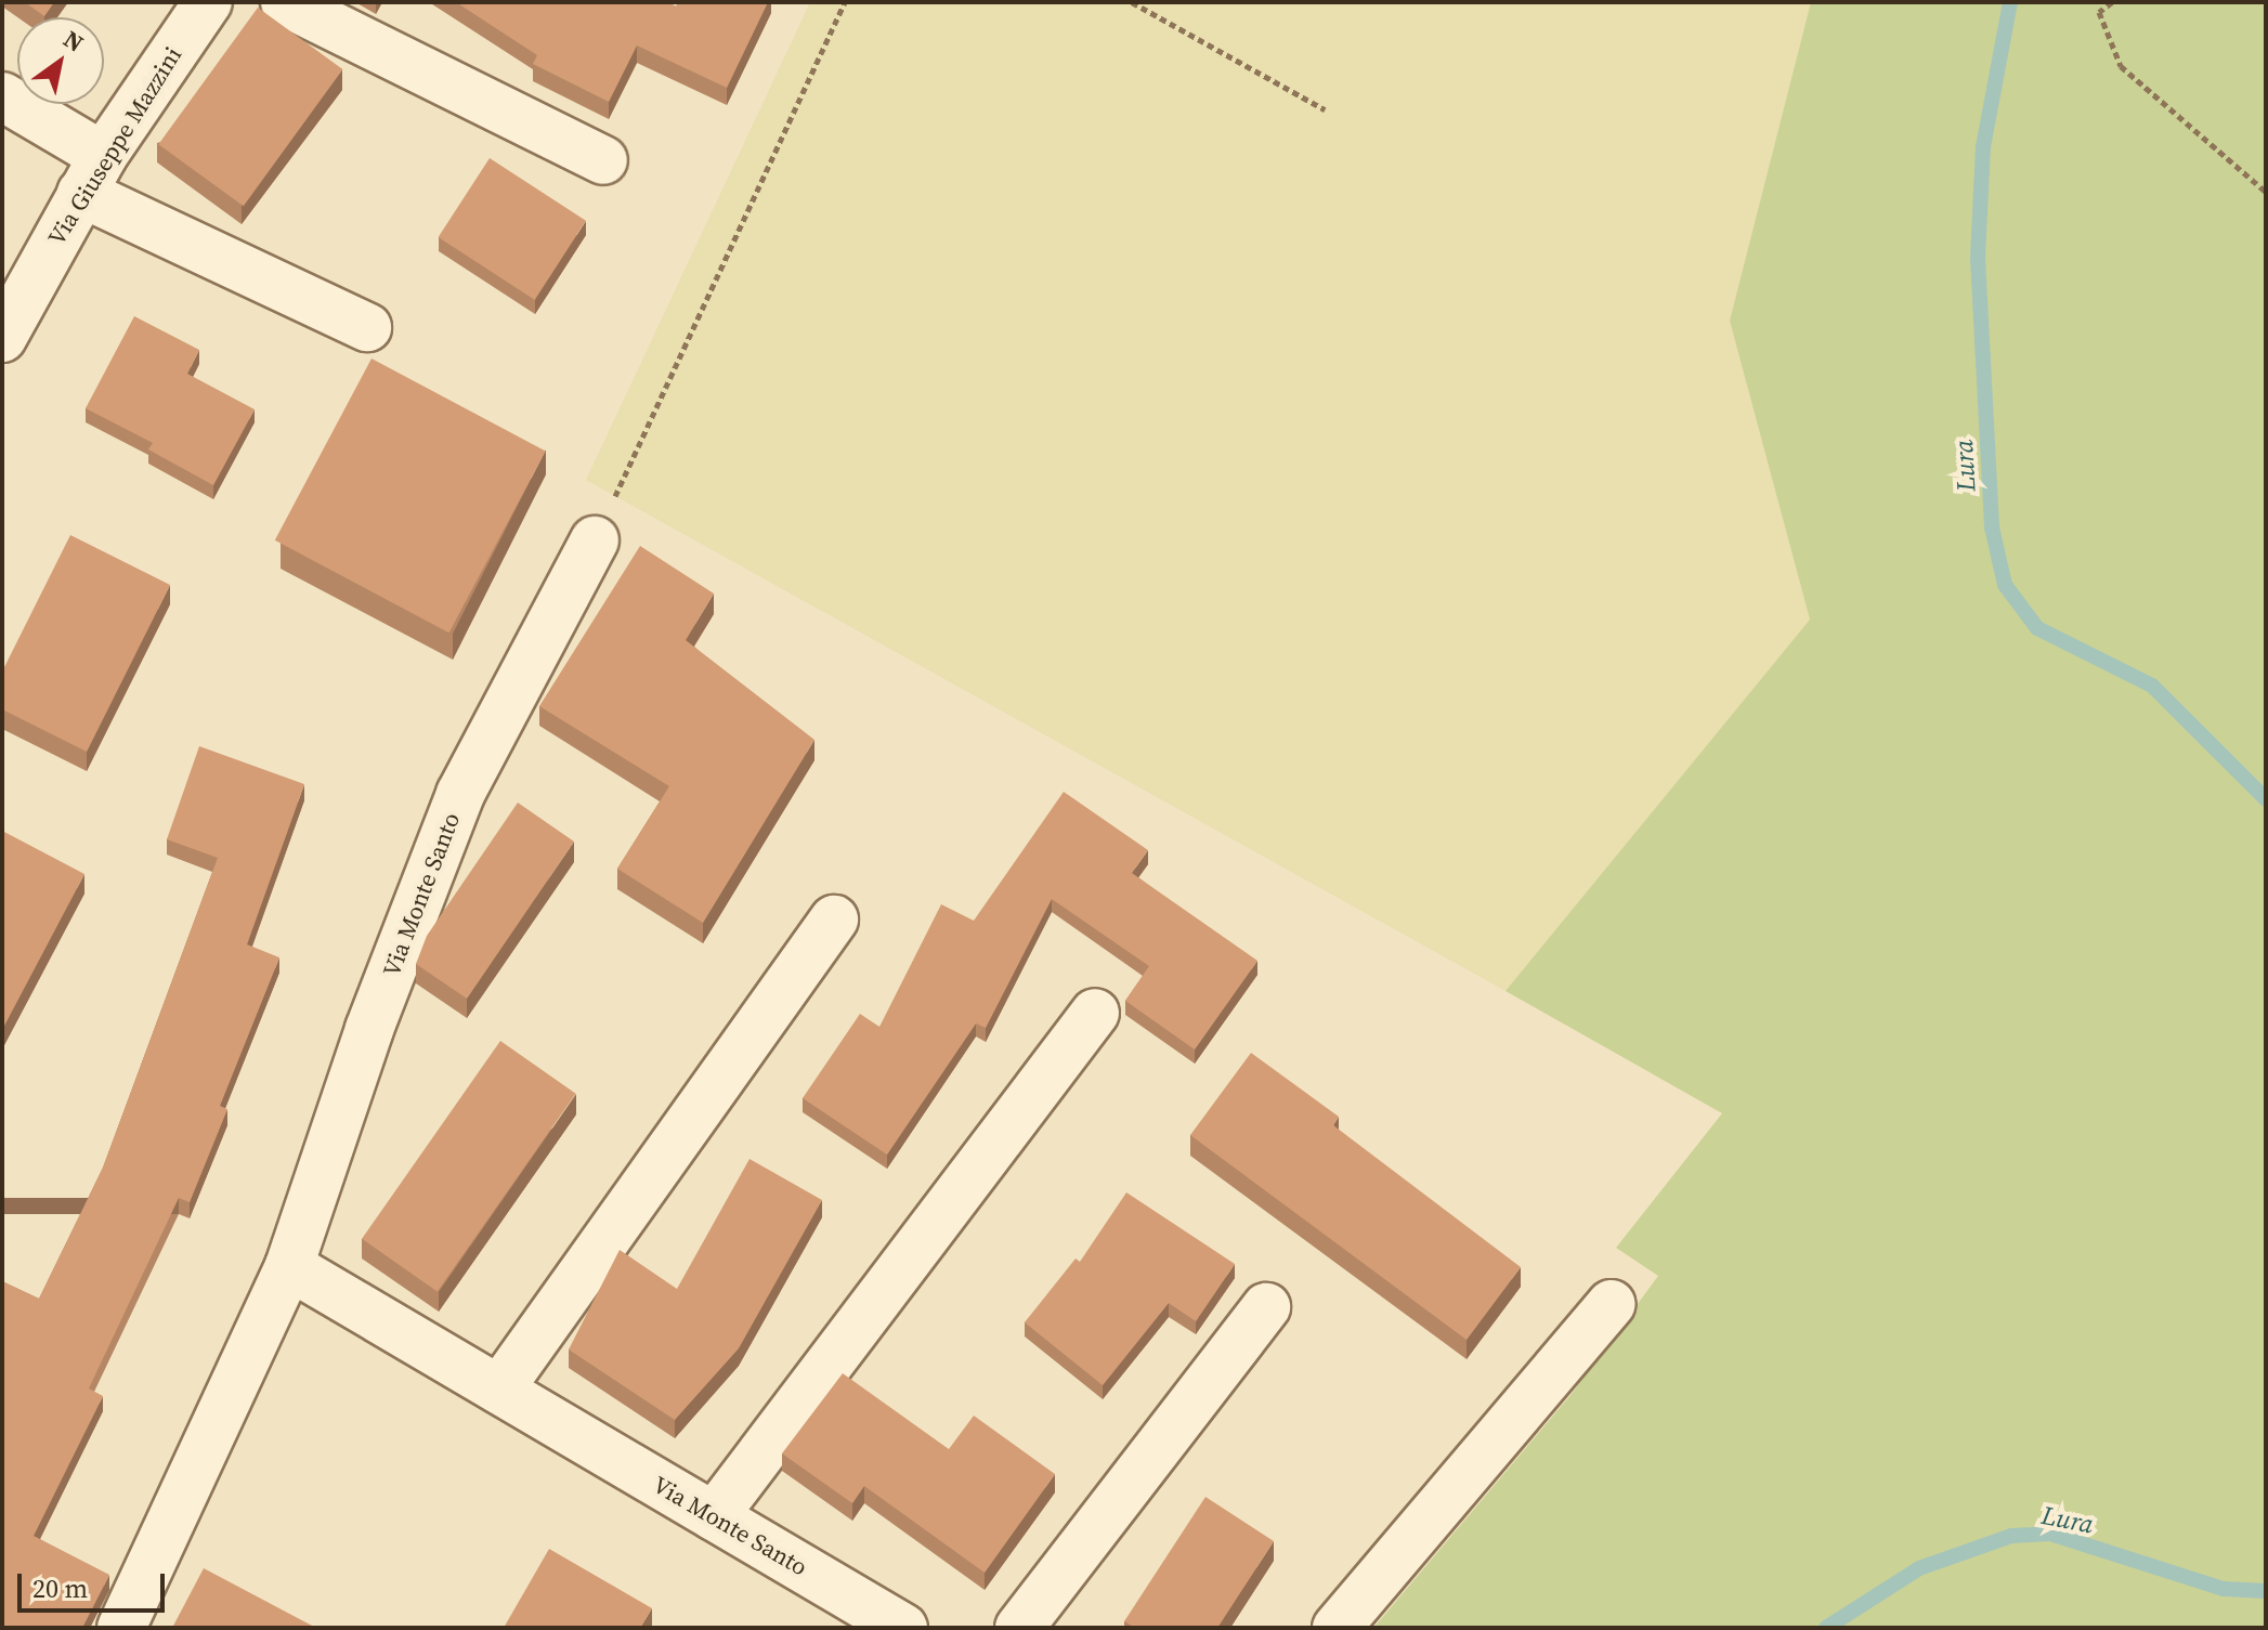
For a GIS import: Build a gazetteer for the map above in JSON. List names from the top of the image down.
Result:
{
  "streets": {
    "street": ["Via Giuseppe Mazzini", "Via Monte Santo"]
  },
  "water": ["Lura"],
  "scale_bar": "20 m",
  "north": "top right"
}
